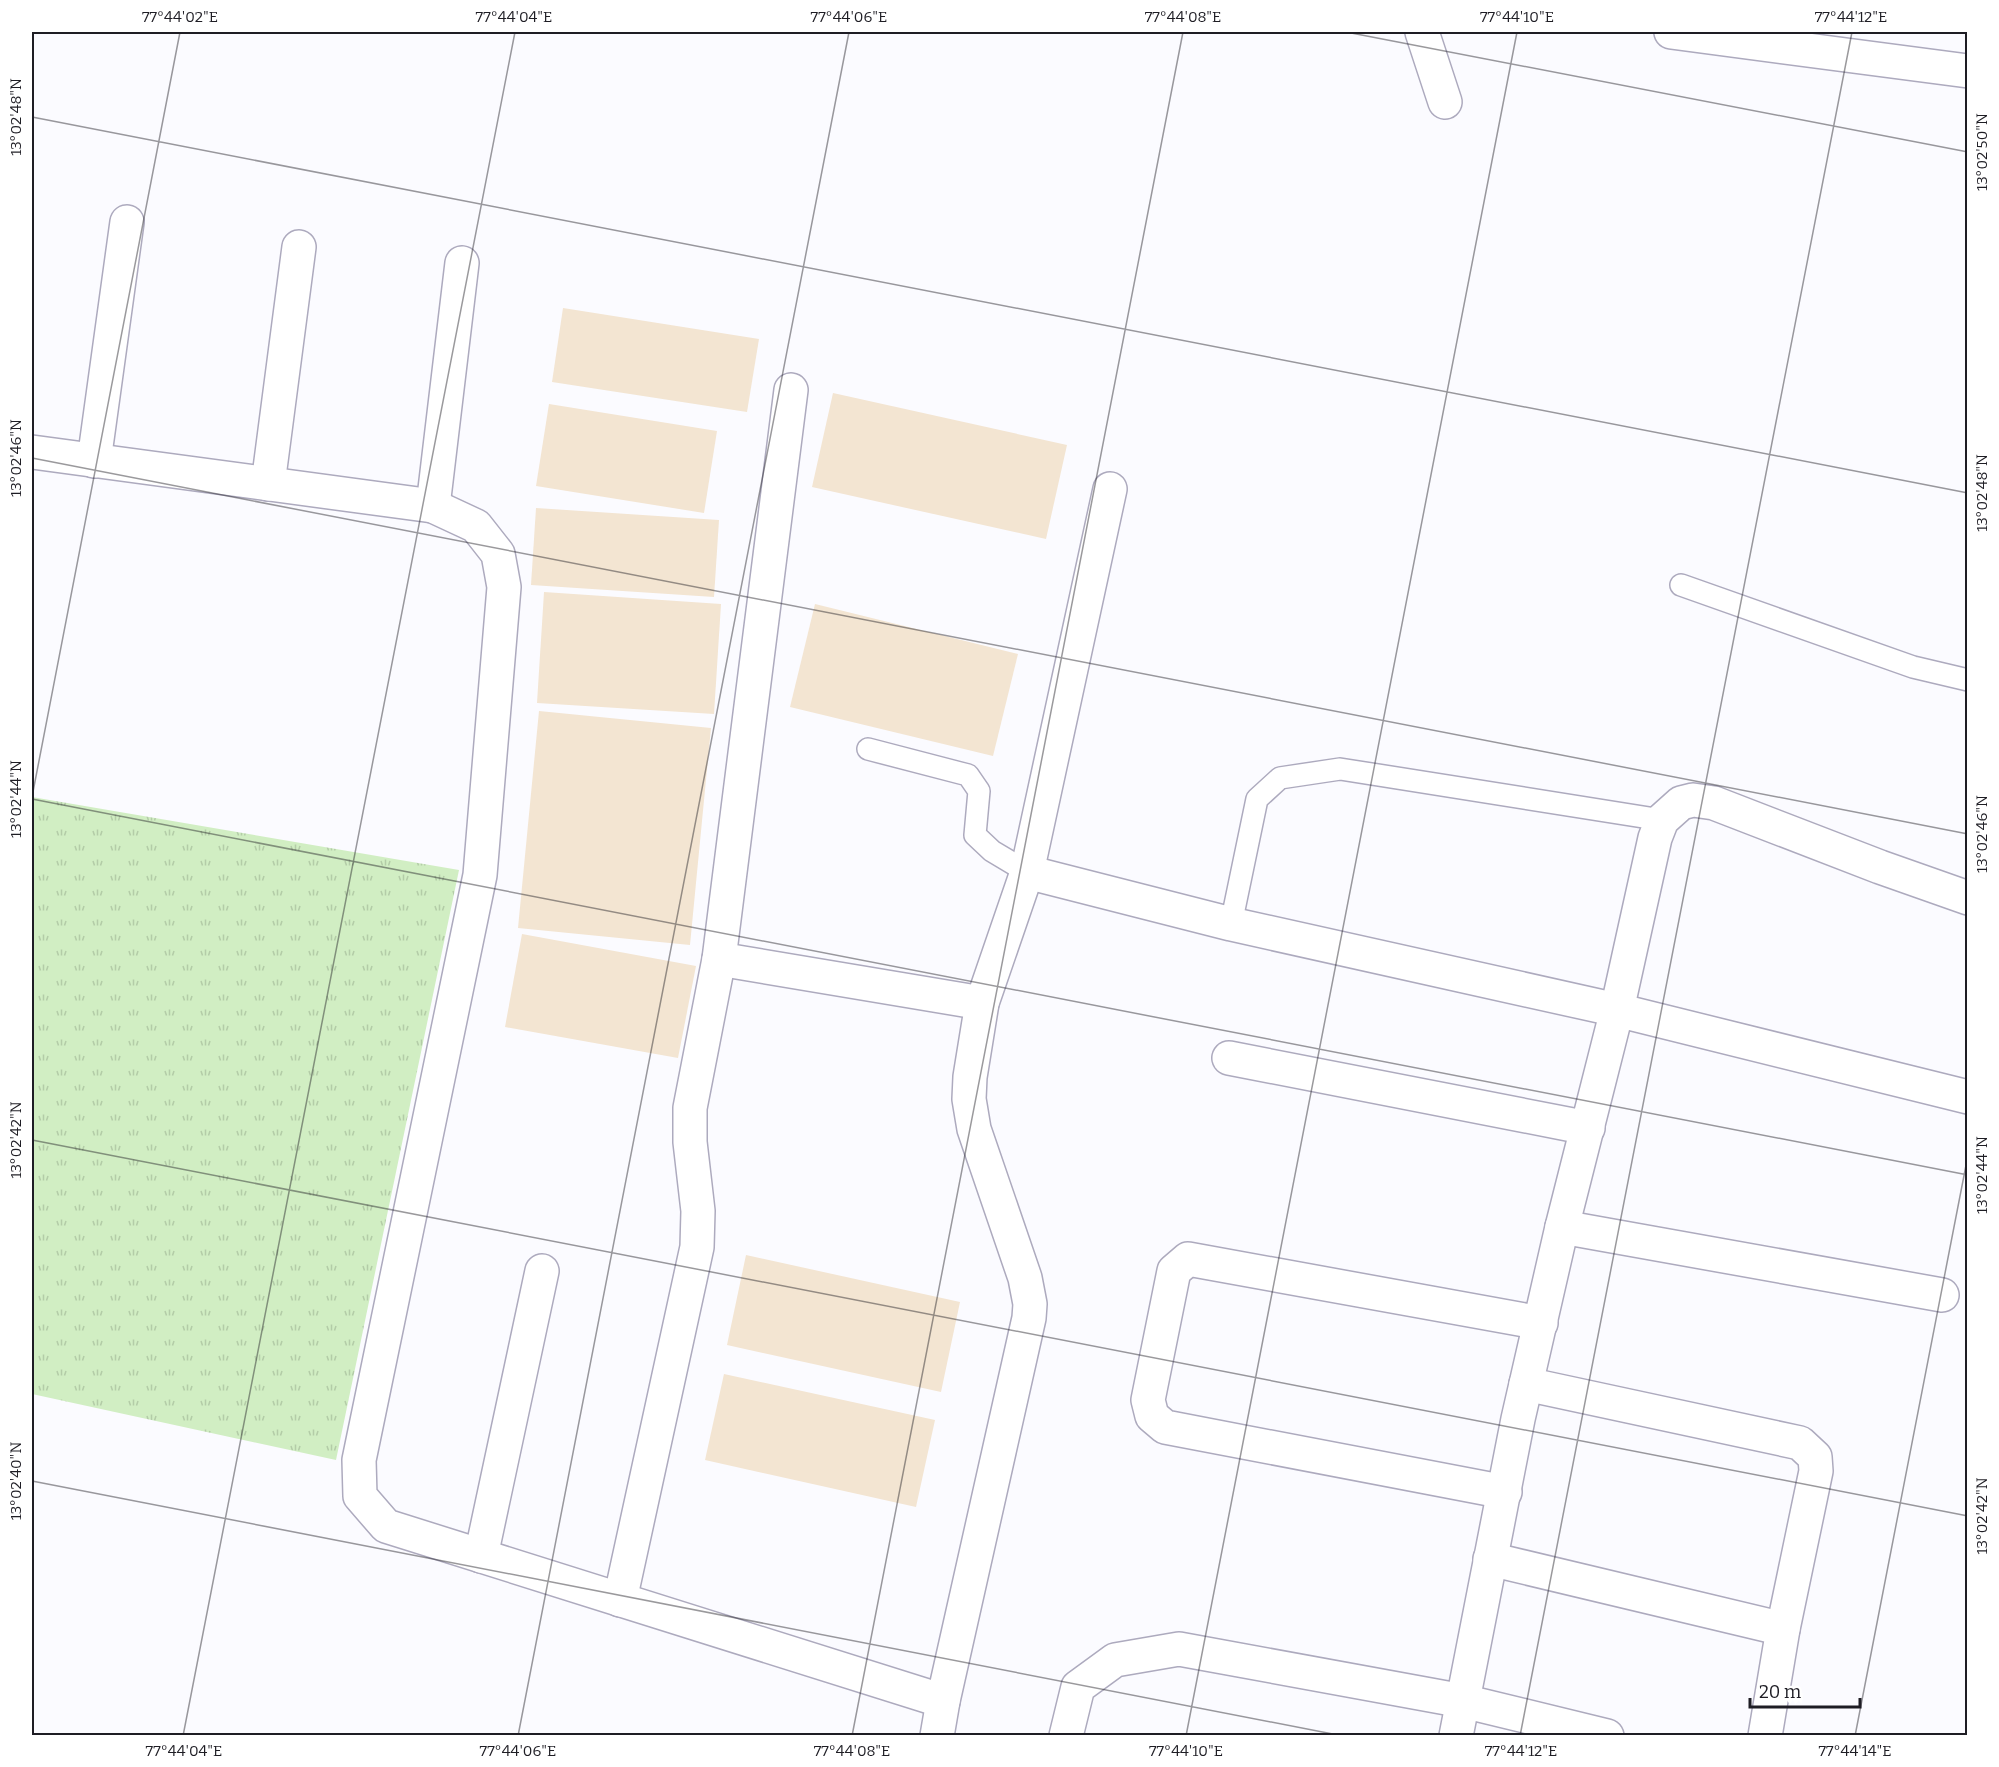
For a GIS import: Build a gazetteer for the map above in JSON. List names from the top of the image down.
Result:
{
  "scale_bar": "20 m",
  "coordinates": [
    "77°44'02\"E",
    "77°44'04\"E",
    "77°44'06\"E",
    "77°44'08\"E",
    "77°44'10\"E",
    "77°44'12\"E",
    "13°02'48\"N",
    "13°02'50\"N",
    "13°02'46\"N",
    "13°02'44\"N",
    "13°02'42\"N",
    "13°02'40\"N",
    "77°44'14\"E"
  ]
}
